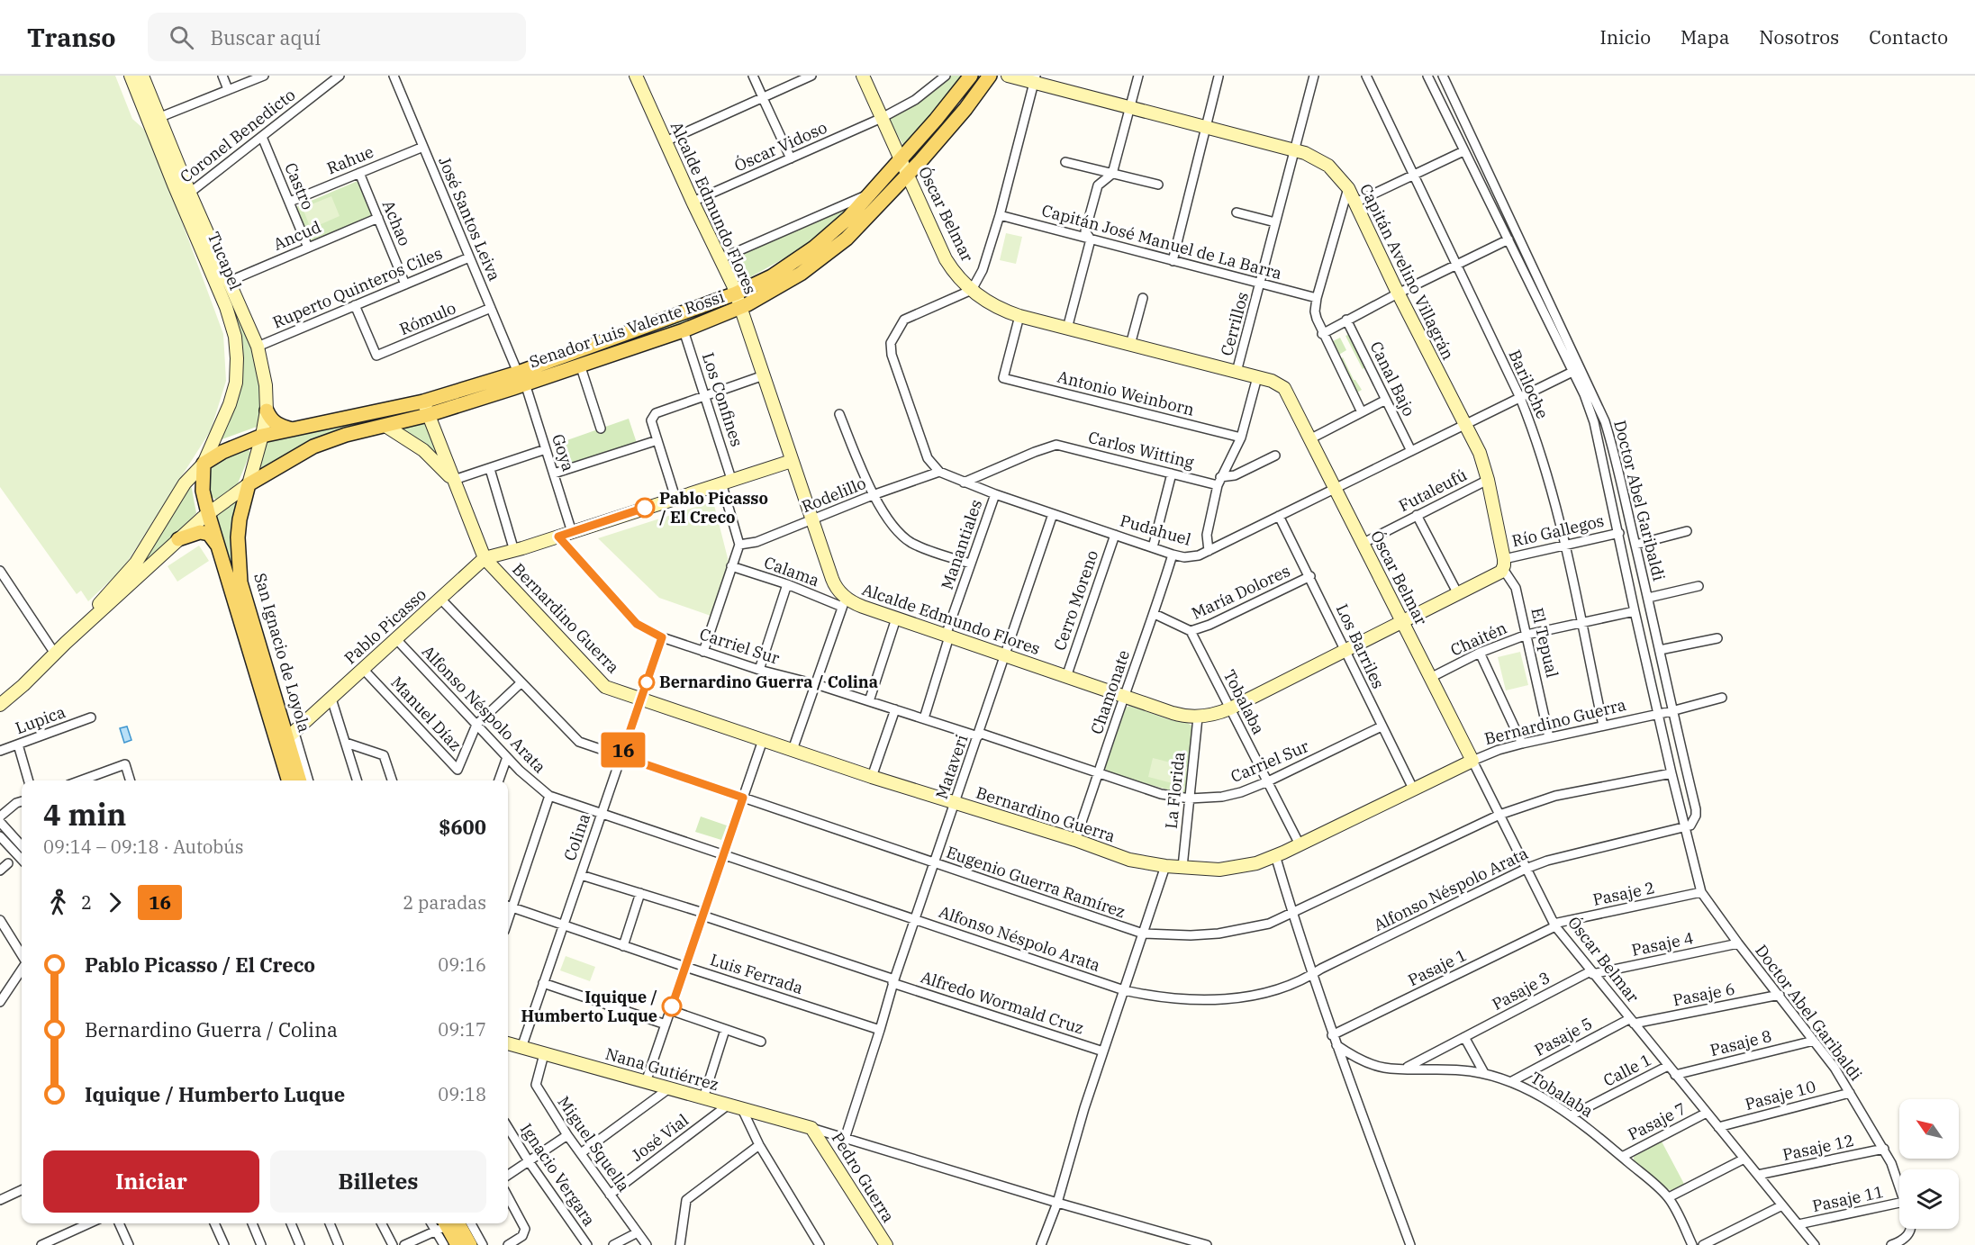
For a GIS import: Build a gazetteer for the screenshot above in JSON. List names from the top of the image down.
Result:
{
  "streets": {
    "main road": ["Senador Luis Valente Rossi", "San Ignacio de Loyola"],
    "street": [
      "Coronel Benedicto",
      "Óscar Vidoso",
      "Rahue",
      "Castro",
      "Alcalde Edmundo Flores",
      "Óscar Belmar",
      "José Santos Leiva",
      "Achao",
      "Ancud",
      "Capitán José Manuel de La Barra",
      "Tucapel",
      "Capitán Avelino Villagrán",
      "Ruperto Quinteros Ciles",
      "Rómulo",
      "Cerrillos",
      "Canal Bajo",
      "Bariloche",
      "Antonio Weinborn",
      "Los Confines",
      "Carlos Witting",
      "Goya",
      "Futaleufú",
      "Rodelillo",
      "Doctor Abel Garibaldi",
      "Pudahuel",
      "Río Gallegos",
      "Manantiales",
      "Calama",
      "María Dolores",
      "Cerro Moreno",
      "Bernardino Guerra",
      "Pablo Picasso",
      "Chaitén",
      "El Tepual",
      "Carriel Sur",
      "Los Barriles",
      "Chamonate",
      "Tobalaba",
      "Alfonso Néspolo Arata",
      "Manuel Díaz",
      "Lupica",
      "Mataveri",
      "La Florida",
      "Colina",
      "Eugenio Guerra Ramírez",
      "Pasaje 2",
      "Pasaje 4",
      "Pasaje 1",
      "Luis Ferrada",
      "Pasaje 3",
      "Pasaje 6",
      "Alfredo Wormald Cruz",
      "Pasaje 5",
      "Pasaje 8",
      "Nana Gutiérrez",
      "Calle 1",
      "Pasaje 10",
      "Pasaje 7",
      "José Vial",
      "Miguel Squella",
      "Pasaje 12",
      "Ignacio Vergara",
      "Pedro Guerra",
      "Pasaje 11"
    ]
  },
  "crossings": [
    ["Coronel Benedicto", "Castro"],
    ["Coronel Benedicto", "Tucapel"],
    ["Óscar Vidoso", "Alcalde Edmundo Flores"],
    ["Óscar Vidoso", "Óscar Belmar"],
    ["Rahue", "Castro"],
    ["Rahue", "José Santos Leiva"],
    ["Rahue", "Achao"],
    ["Castro", "Ancud"],
    ["Alcalde Edmundo Flores", "Óscar Belmar"],
    ["Alcalde Edmundo Flores", "Capitán Avelino Villagrán"],
    ["Alcalde Edmundo Flores", "Senador Luis Valente Rossi"],
    ["Alcalde Edmundo Flores", "Rodelillo"],
    ["Alcalde Edmundo Flores", "Río Gallegos"],
    ["Alcalde Edmundo Flores", "Manantiales"],
    ["Alcalde Edmundo Flores", "Calama"],
    ["Alcalde Edmundo Flores", "Cerro Moreno"],
    ["Alcalde Edmundo Flores", "Pablo Picasso"],
    ["Alcalde Edmundo Flores", "El Tepual"],
    ["Alcalde Edmundo Flores", "Los Barriles"],
    ["Alcalde Edmundo Flores", "Chamonate"],
    ["Alcalde Edmundo Flores", "Tobalaba"],
    ["Alcalde Edmundo Flores", "Mataveri"],
    ["Alcalde Edmundo Flores", "La Florida"],
    ["Óscar Belmar", "Cerrillos"],
    ["Óscar Belmar", "Senador Luis Valente Rossi"],
    ["Óscar Belmar", "Antonio Weinborn"],
    ["Óscar Belmar", "Futaleufú"],
    ["Óscar Belmar", "Pudahuel"],
    ["Óscar Belmar", "Bernardino Guerra"],
    ["Óscar Belmar", "Chaitén"],
    ["Óscar Belmar", "Alfonso Néspolo Arata"],
    ["Óscar Belmar", "Eugenio Guerra Ramírez"],
    ["Óscar Belmar", "Pasaje 2"],
    ["Óscar Belmar", "Pasaje 4"],
    ["Óscar Belmar", "Pasaje 1"],
    ["Óscar Belmar", "Pasaje 3"],
    ["Óscar Belmar", "Pasaje 6"],
    ["Óscar Belmar", "Pasaje 5"],
    ["Óscar Belmar", "Pasaje 8"],
    ["Óscar Belmar", "Calle 1"],
    ["Óscar Belmar", "Pasaje 10"],
    ["Óscar Belmar", "Pasaje 7"],
    ["Óscar Belmar", "Pasaje 12"],
    ["Óscar Belmar", "Pasaje 11"],
    ["José Santos Leiva", "Ruperto Quinteros Ciles"],
    ["José Santos Leiva", "Rómulo"],
    ["José Santos Leiva", "Senador Luis Valente Rossi"],
    ["José Santos Leiva", "Goya"],
    ["Achao", "Ancud"],
    ["Achao", "Ruperto Quinteros Ciles"],
    ["Ancud", "Tucapel"],
    ["Capitán José Manuel de La Barra", "Cerrillos"],
    ["Tucapel", "Ruperto Quinteros Ciles"],
    ["Tucapel", "Senador Luis Valente Rossi"],
    ["Tucapel", "San Ignacio de Loyola"],
    ["Capitán Avelino Villagrán", "Cerrillos"],
    ["Capitán Avelino Villagrán", "Futaleufú"],
    ["Capitán Avelino Villagrán", "Pudahuel"],
    ["Capitán Avelino Villagrán", "Río Gallegos"],
    ["Capitán Avelino Villagrán", "El Tepual"],
    ["Ruperto Quinteros Ciles", "Rómulo"],
    ["Senador Luis Valente Rossi", "Los Confines"],
    ["Senador Luis Valente Rossi", "Goya"],
    ["Senador Luis Valente Rossi", "Bernardino Guerra"],
    ["Senador Luis Valente Rossi", "San Ignacio de Loyola"],
    ["Canal Bajo", "Pudahuel"],
    ["Bariloche", "Pudahuel"],
    ["Bariloche", "Río Gallegos"],
    ["Bariloche", "Bernardino Guerra"],
    ["Bariloche", "Chaitén"],
    ["Los Confines", "Pablo Picasso"],
    ["Carlos Witting", "Pudahuel"],
    ["Goya", "Pablo Picasso"],
    ["Rodelillo", "Pudahuel"],
    ["Doctor Abel Garibaldi", "Pudahuel"],
    ["Doctor Abel Garibaldi", "Río Gallegos"],
    ["Doctor Abel Garibaldi", "Bernardino Guerra"],
    ["Doctor Abel Garibaldi", "Chaitén"],
    ["Doctor Abel Garibaldi", "Alfonso Néspolo Arata"],
    ["Doctor Abel Garibaldi", "Eugenio Guerra Ramírez"],
    ["Doctor Abel Garibaldi", "Pasaje 2"],
    ["Doctor Abel Garibaldi", "Pasaje 4"],
    ["Doctor Abel Garibaldi", "Pasaje 6"],
    ["Doctor Abel Garibaldi", "Pasaje 8"],
    ["Doctor Abel Garibaldi", "Pasaje 10"],
    ["Doctor Abel Garibaldi", "Pasaje 12"],
    ["Pudahuel", "Manantiales"],
    ["Pudahuel", "Cerro Moreno"],
    ["Pudahuel", "Los Barriles"],
    ["Pudahuel", "Chamonate"],
    ["Pudahuel", "Mataveri"],
    ["Río Gallegos", "El Tepual"],
    ["Manantiales", "Carriel Sur"],
    ["María Dolores", "Los Barriles"],
    ["María Dolores", "Chamonate"],
    ["María Dolores", "Tobalaba"],
    ["Bernardino Guerra", "Pablo Picasso"],
    ["Bernardino Guerra", "El Tepual"],
    ["Bernardino Guerra", "Los Barriles"],
    ["Bernardino Guerra", "Chamonate"],
    ["Bernardino Guerra", "Tobalaba"],
    ["Bernardino Guerra", "Mataveri"],
    ["Bernardino Guerra", "La Florida"],
    ["Bernardino Guerra", "Colina"],
    ["Pablo Picasso", "Carriel Sur"],
    ["Pablo Picasso", "San Ignacio de Loyola"],
    ["Pablo Picasso", "Alfonso Néspolo Arata"],
    ["Pablo Picasso", "Manuel Díaz"],
    ["Pablo Picasso", "Eugenio Guerra Ramírez"],
    ["Chaitén", "El Tepual"],
    ["Carriel Sur", "Los Barriles"],
    ["Carriel Sur", "Chamonate"],
    ["Carriel Sur", "Tobalaba"],
    ["Carriel Sur", "Mataveri"],
    ["Carriel Sur", "La Florida"],
    ["Carriel Sur", "Colina"],
    ["Tobalaba", "Pasaje 3"],
    ["Tobalaba", "Pasaje 5"],
    ["Tobalaba", "Calle 1"],
    ["Tobalaba", "Pasaje 7"],
    ["Alfonso Néspolo Arata", "Manuel Díaz"],
    ["Alfonso Néspolo Arata", "Mataveri"],
    ["Alfonso Néspolo Arata", "Colina"],
    ["Manuel Díaz", "Eugenio Guerra Ramírez"],
    ["Mataveri", "Eugenio Guerra Ramírez"],
    ["Mataveri", "Luis Ferrada"],
    ["Mataveri", "Alfredo Wormald Cruz"],
    ["Colina", "Eugenio Guerra Ramírez"],
    ["Colina", "Luis Ferrada"],
    ["Colina", "Alfredo Wormald Cruz"],
    ["Colina", "Nana Gutiérrez"],
    ["Pasaje 2", "Pasaje 1"],
    ["Pasaje 4", "Pasaje 3"],
    ["Pasaje 6", "Pasaje 5"],
    ["Nana Gutiérrez", "José Vial"],
    ["Nana Gutiérrez", "Miguel Squella"],
    ["Nana Gutiérrez", "Pedro Guerra"],
    ["José Vial", "Miguel Squella"]
  ],
  "places": ["Pablo Picasso / El Creco", "Bernardino Guerra / Colina", "Iquique / Humberto Luque"],
  "lines": ["bus line 16"],
  "north": "top left",
  "page": {
    "header": "Transo",
    "search": "Buscar aquí",
    "nav": [
      "Inicio",
      "Mapa",
      "Nosotros",
      "Contacto"
    ],
    "on_map": "16",
    "heading": ["4 min", "09:14 – 09:18 · Autobús", "$600"],
    "legs": ["2", "16", "2 paradas"],
    "list": [
      {
        "name": "Pablo Picasso / El Creco",
        "value": "09:16"
      },
      {
        "name": "Bernardino Guerra / Colina",
        "value": "09:17"
      },
      {
        "name": "Iquique / Humberto Luque",
        "value": "09:18"
      }
    ],
    "buttons": ["Iniciar", "Billetes"]
  }
}
